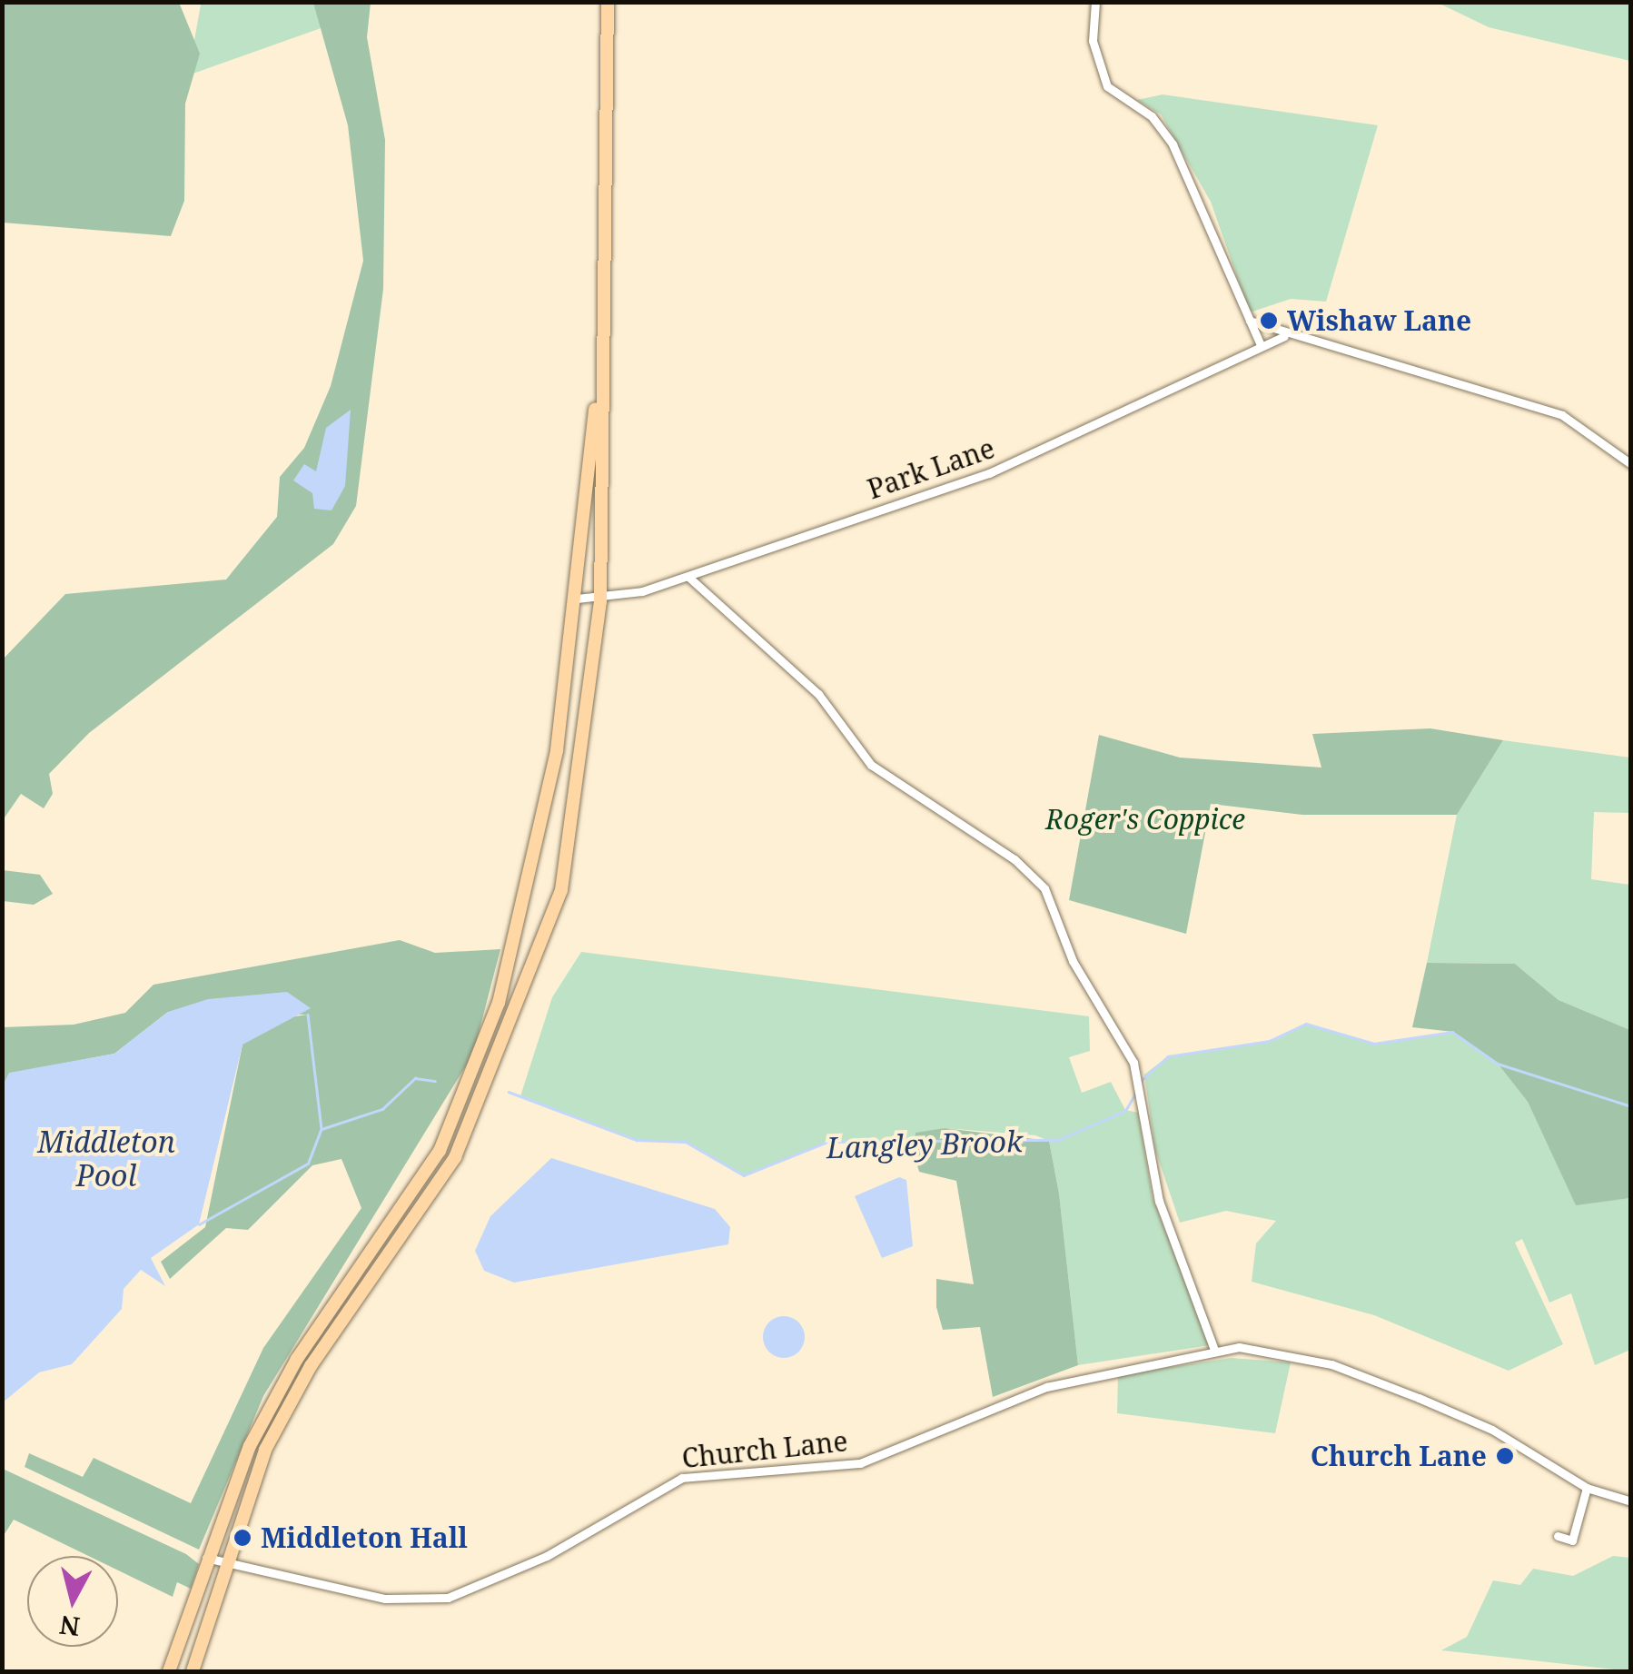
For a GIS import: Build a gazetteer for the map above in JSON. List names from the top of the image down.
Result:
{
  "streets": {
    "street": ["Park Lane", "Church Lane"]
  },
  "water": ["Middleton Pool", "Langley Brook"],
  "parks": ["Roger's Coppice"],
  "places": ["Wishaw Lane", "Church Lane", "Middleton Hall"],
  "north": "bottom"
}
